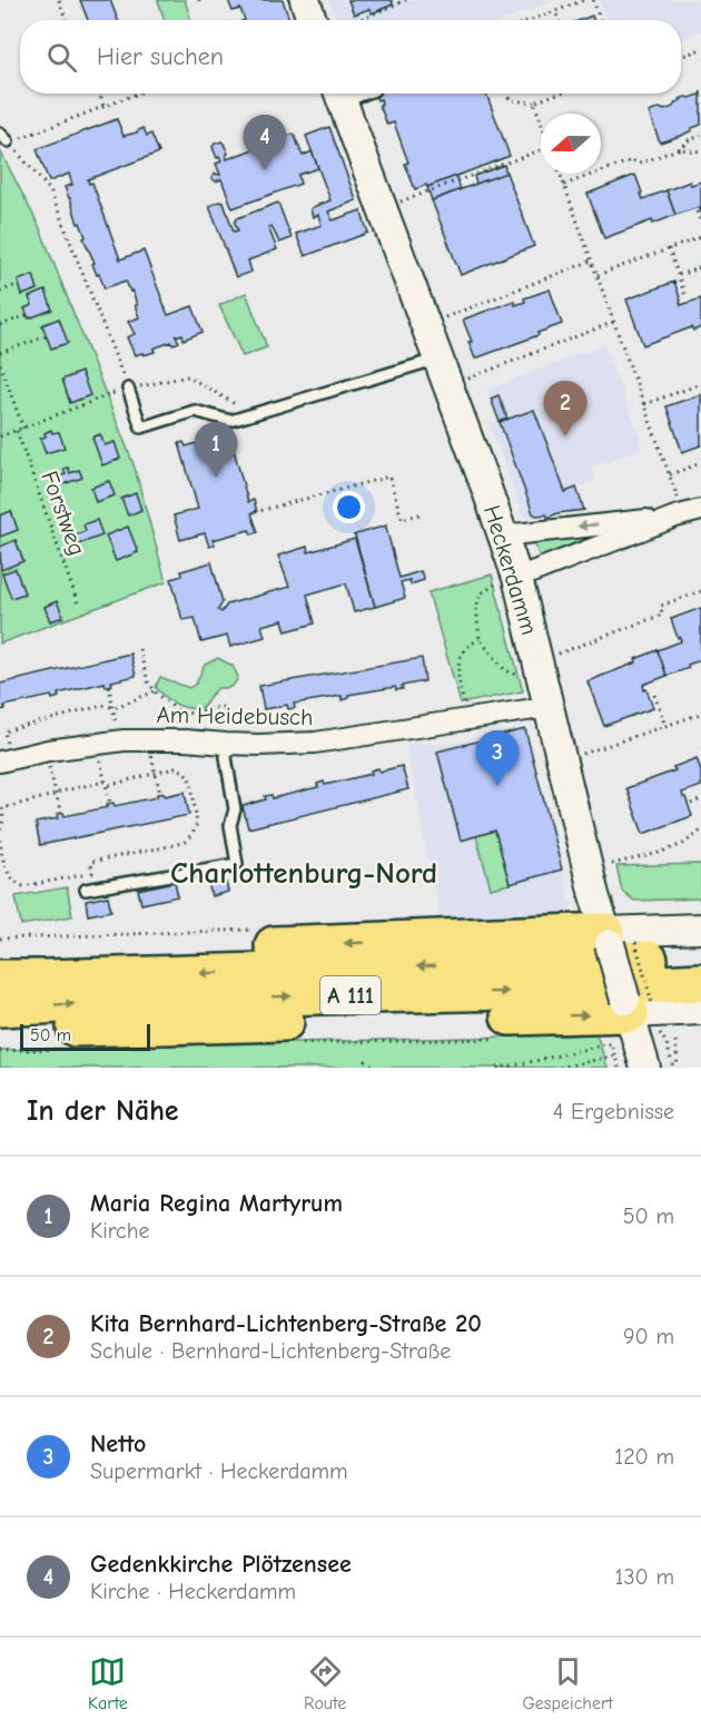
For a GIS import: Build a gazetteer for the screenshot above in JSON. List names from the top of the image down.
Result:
{
  "streets": {
    "highway": ["A 111"],
    "street": ["Heckerdamm", "Am Heidebusch"],
    "path": ["Forstweg"]
  },
  "crossings": [
    ["Heckerdamm", "Am Heidebusch"]
  ],
  "districts": ["Charlottenburg-Nord"],
  "scale_bar": "50 m",
  "north": "left",
  "page": {
    "search": "Hier suchen",
    "pins": [
      "4",
      "2",
      "1",
      "3"
    ],
    "scale": "50 m",
    "heading": ["In der Nähe", "4 Ergebnisse"],
    "list": [
      {
        "mark": "1",
        "name": "Maria Regina Martyrum",
        "note": "Kirche",
        "value": "50 m"
      },
      {
        "mark": "2",
        "name": "Kita Bernhard-Lichtenberg-Straße 20",
        "note": "Schule · Bernhard-Lichtenberg-Straße",
        "value": "90 m"
      },
      {
        "mark": "3",
        "name": "Netto",
        "note": "Supermarkt · Heckerdamm",
        "value": "120 m"
      },
      {
        "mark": "4",
        "name": "Gedenkkirche Plötzensee",
        "note": "Kirche · Heckerdamm",
        "value": "130 m"
      }
    ],
    "nav": ["Karte", "Route", "Gespeichert"]
  }
}
